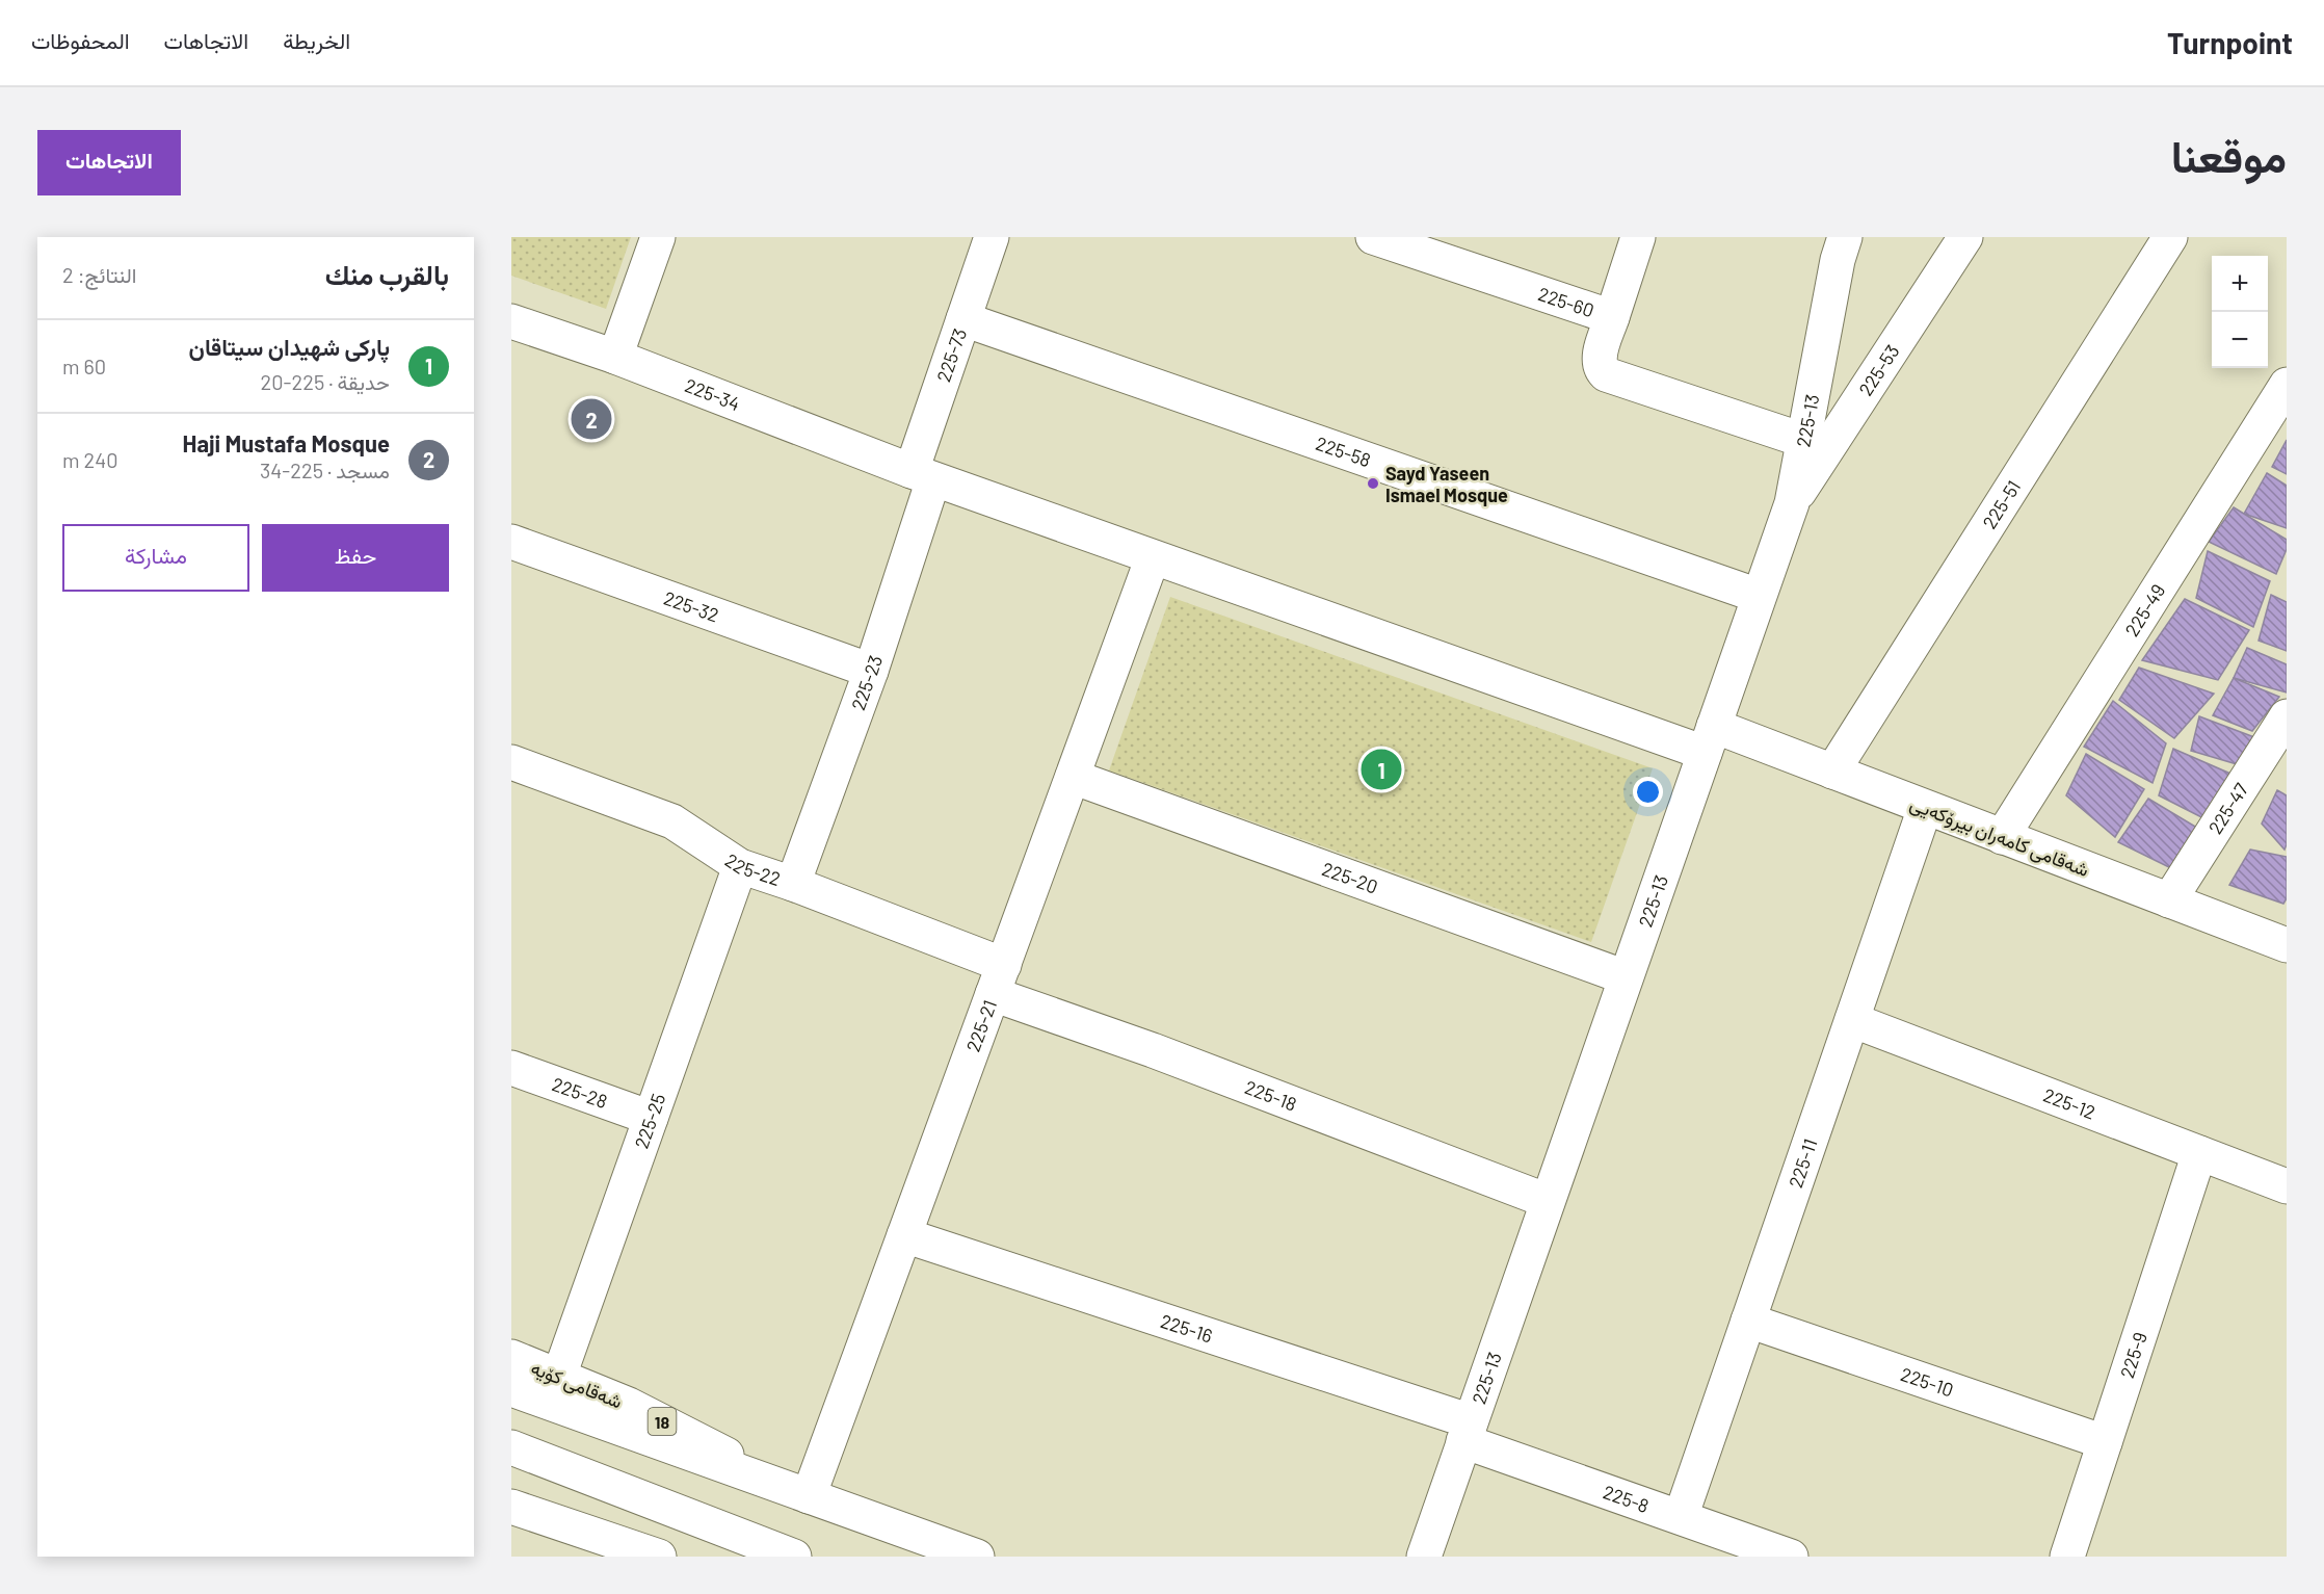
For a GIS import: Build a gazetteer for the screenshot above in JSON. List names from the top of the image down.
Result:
{
  "streets": {
    "main road": [
      "225-60",
      "225-73",
      "225-53",
      "225-34",
      "225-13",
      "225-58",
      "225-51",
      "225-32",
      "225-49",
      "225-23",
      "225-47",
      "شه‌قامی كامەران بیرۆكەیی",
      "225-22",
      "225-20",
      "225-21",
      "225-28",
      "225-18",
      "225-12",
      "225-25",
      "225-11",
      "225-16",
      "225-9",
      "225-10",
      "شەقامی کۆیە",
      "18",
      "225-8"
    ]
  },
  "crossings": [
    ["225-60", "225-13"],
    ["225-73", "225-34"],
    ["225-73", "225-58"],
    ["225-73", "225-23"],
    ["225-53", "225-13"],
    ["225-34", "225-23"],
    ["225-34", "شه‌قامی كامەران بیرۆكەیی"],
    ["225-34", "225-21"],
    ["225-13", "225-58"],
    ["225-13", "شه‌قامی كامەران بیرۆكەیی"],
    ["225-13", "225-20"],
    ["225-13", "225-18"],
    ["225-13", "225-16"],
    ["225-13", "225-8"],
    ["225-51", "شه‌قامی كامەران بیرۆكەیی"],
    ["225-32", "225-23"],
    ["225-49", "شه‌قامی كامەران بیرۆكەیی"],
    ["225-23", "225-22"],
    ["225-47", "شه‌قامی كامەران بیرۆكەیی"],
    ["شه‌قامی كامەران بیرۆكەیی", "225-21"],
    ["شه‌قامی كامەران بیرۆكەیی", "225-11"],
    ["225-22", "225-21"],
    ["225-22", "225-18"],
    ["225-22", "225-25"],
    ["225-20", "225-21"],
    ["225-21", "225-18"],
    ["225-21", "225-16"],
    ["225-21", "شەقامی کۆیە"],
    ["225-28", "225-25"],
    ["225-12", "225-11"],
    ["225-12", "225-9"],
    ["225-25", "شەقامی کۆیە"],
    ["225-11", "225-10"],
    ["225-11", "225-8"],
    ["225-16", "225-8"],
    ["225-9", "225-10"]
  ],
  "places": ["Sayd Yaseen Ismael Mosque"],
  "page": {
    "header": "Turnpoint",
    "nav": ["الخريطة", "الاتجاهات", "المحفوظات"],
    "title": "موقعنا",
    "buttons": [
      "الاتجاهات",
      ["حفظ", "مشاركة"]
    ],
    "heading": ["بالقرب منك", "النتائج: 2"],
    "map_buttons": ["+", "−"],
    "list": [
      {
        "mark": "1",
        "name": "پارکی شهیدان سیتاقان",
        "note": "حديقة · 225-20",
        "value": "60 m"
      },
      {
        "mark": "2",
        "name": "Haji Mustafa Mosque",
        "note": "مسجد · 225-34",
        "value": "240 m"
      }
    ],
    "pins": ["2", "1"]
  }
}
